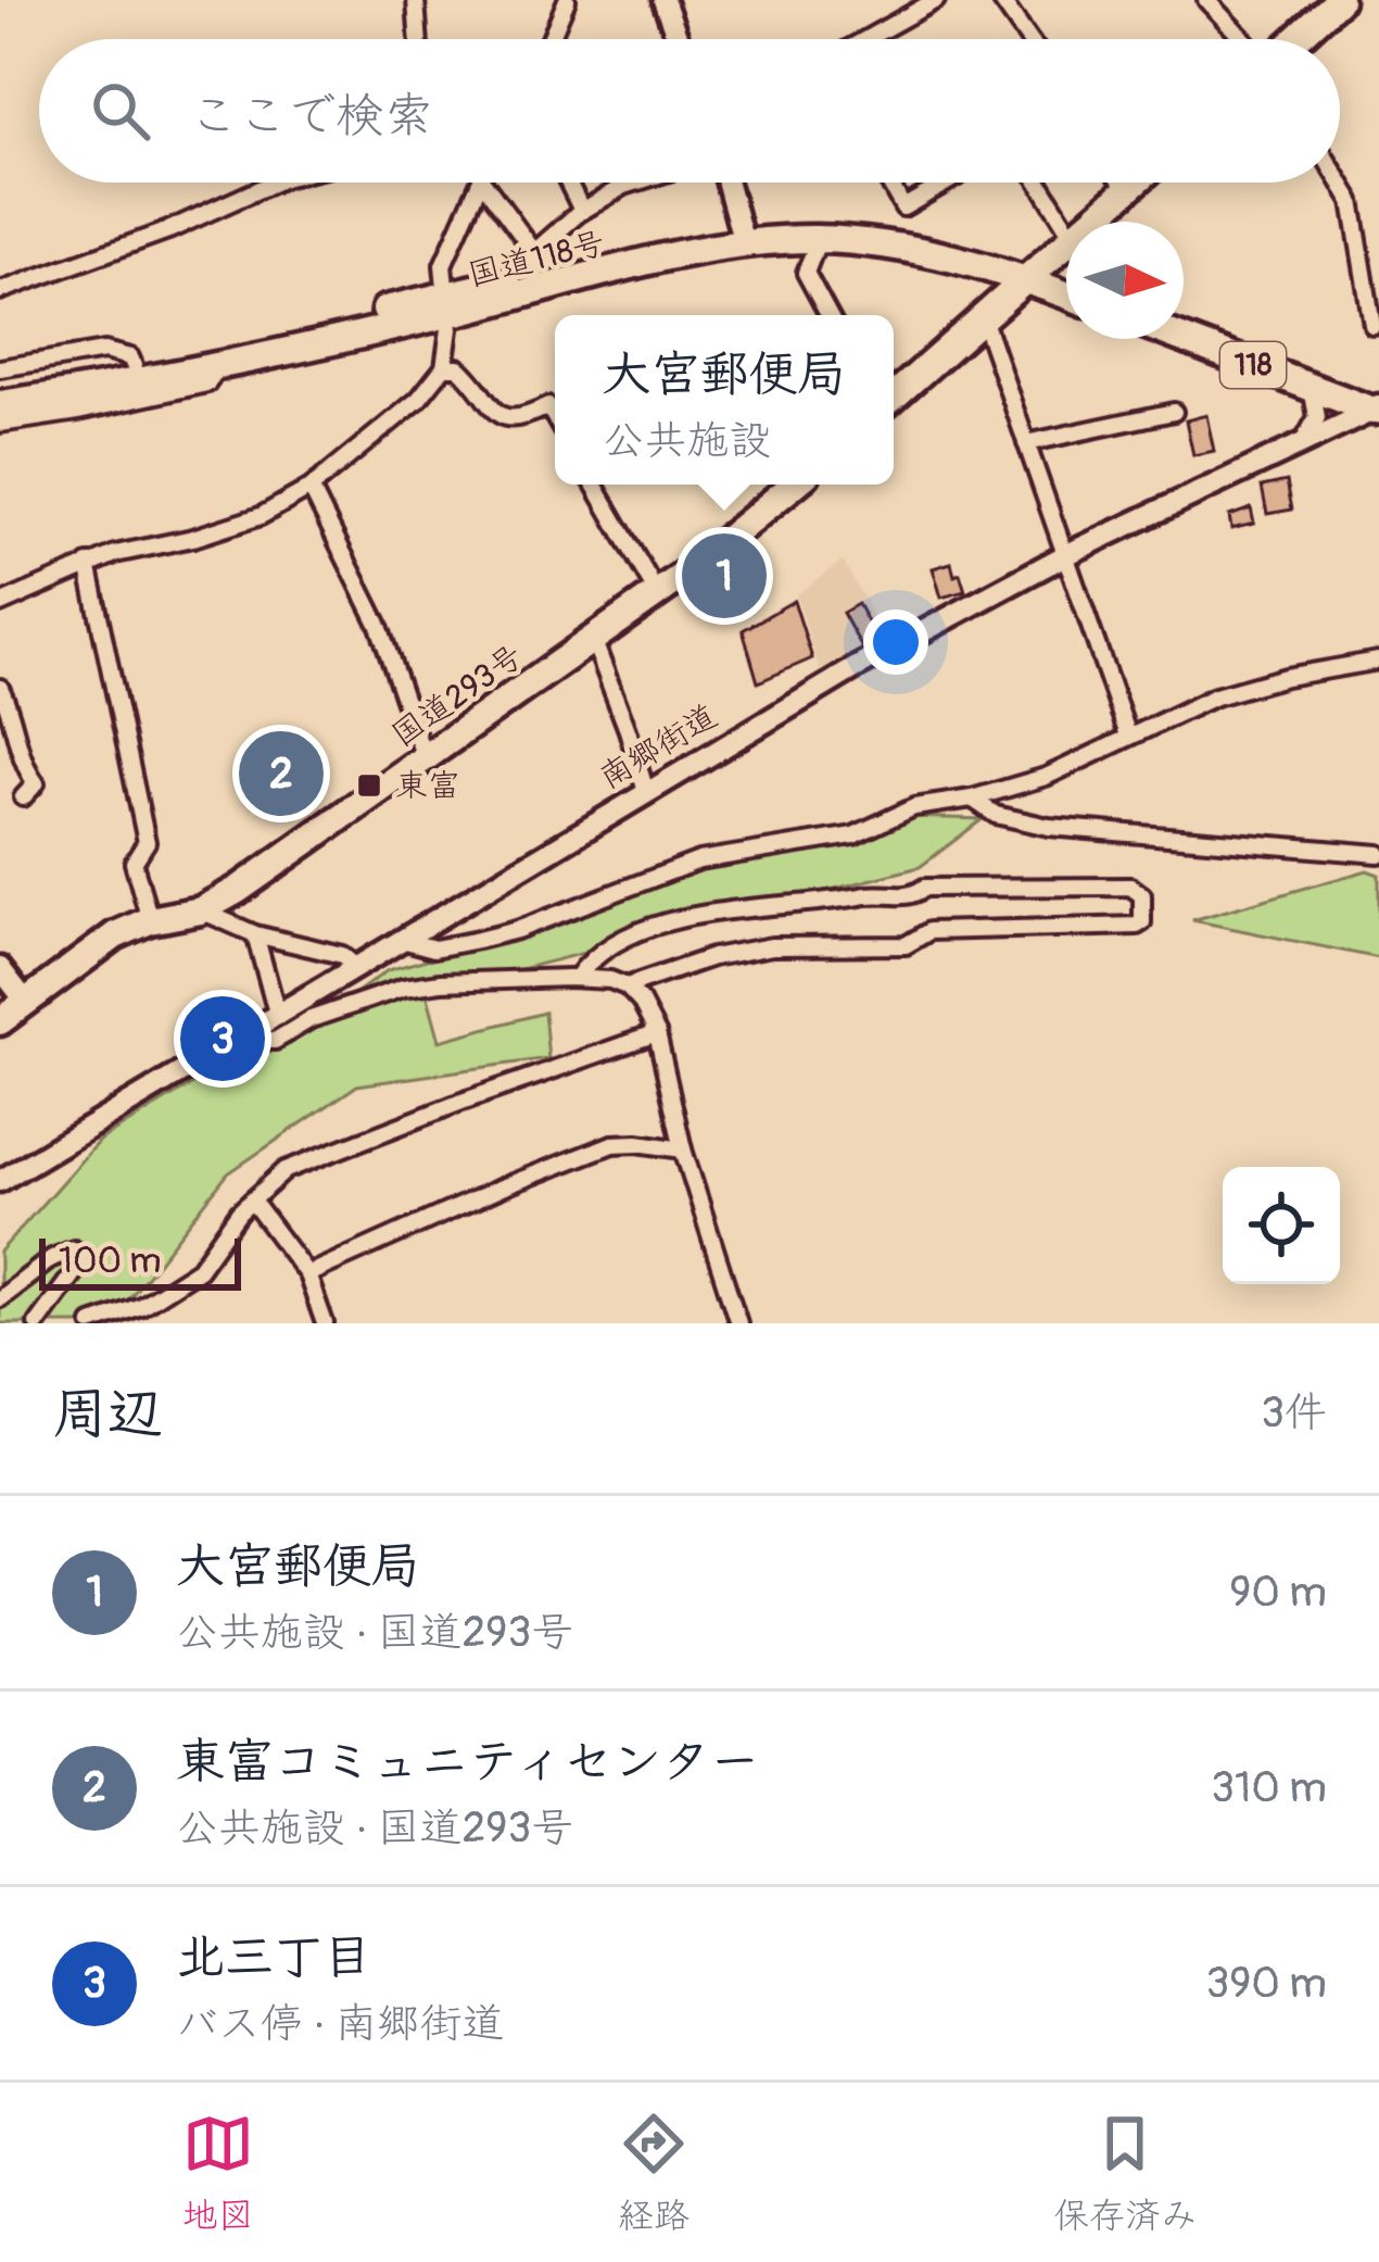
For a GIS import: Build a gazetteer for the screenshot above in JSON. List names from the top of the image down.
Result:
{
  "streets": {
    "highway": ["国道118号", "118", "国道293号"],
    "street": ["南郷街道"]
  },
  "crossings": [
    ["118", "南郷街道"]
  ],
  "places": {
    "transit": ["東富"]
  },
  "scale_bar": "100 m",
  "north": "right",
  "page": {
    "search": "ここで検索",
    "popup": ["大宮郵便局", "公共施設"],
    "pins": ["1", "2", "3"],
    "scale": "100 m",
    "heading": ["周辺", "3件"],
    "list": [
      {
        "mark": "1",
        "name": "大宮郵便局",
        "note": "公共施設 · 国道293号",
        "value": "90 m"
      },
      {
        "mark": "2",
        "name": "東富コミュニティセンター",
        "note": "公共施設 · 国道293号",
        "value": "310 m"
      },
      {
        "mark": "3",
        "name": "北三丁目",
        "note": "バス停 · 南郷街道",
        "value": "390 m"
      }
    ],
    "nav": ["地図", "経路", "保存済み"]
  }
}
